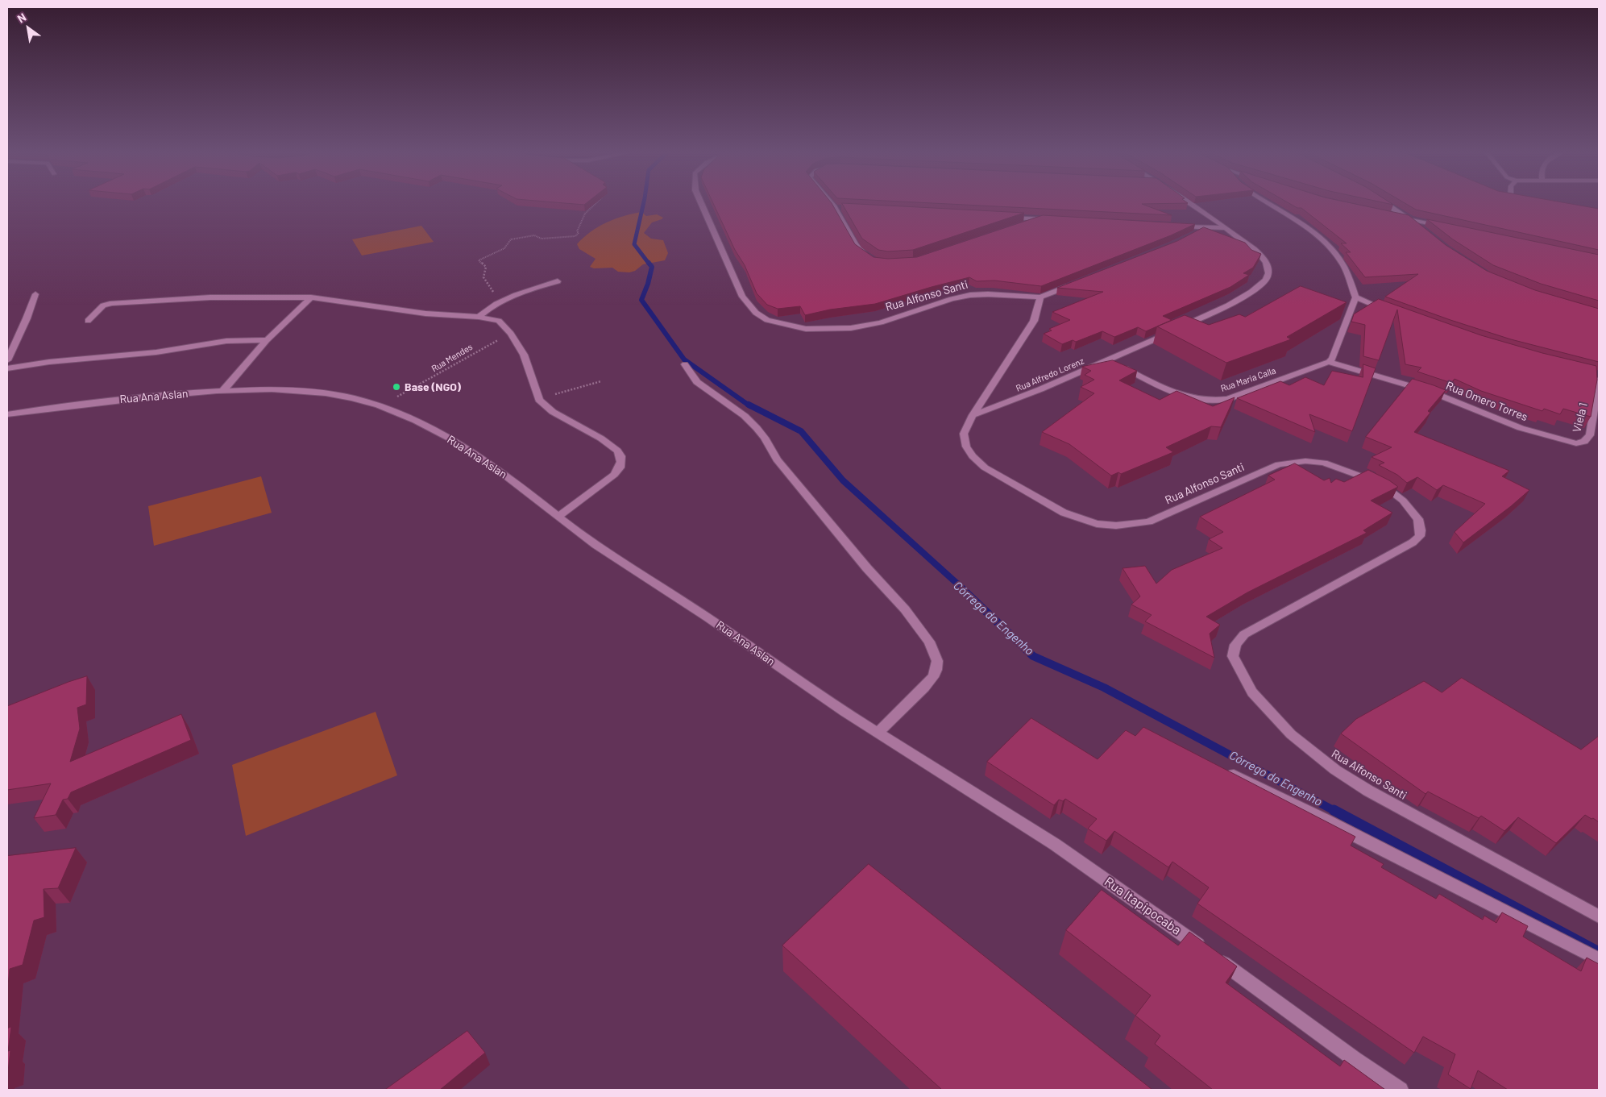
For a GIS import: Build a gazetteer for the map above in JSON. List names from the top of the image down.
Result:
{
  "streets": {
    "street": [
      "Rua Alfonso Santi",
      "Rua Alfredo Lorenz",
      "Rua Maria Calla",
      "Rua Ana Aslan",
      "Rua Omero Torres",
      "Viela 1",
      "Rua Itapipocaba"
    ],
    "path": ["Rua Mendes"]
  },
  "crossings": [
    ["Rua Alfonso Santi", "Rua Alfredo Lorenz"],
    ["Rua Mendes", "Rua Ana Aslan"],
    ["Rua Alfredo Lorenz", "Rua Maria Calla"],
    ["Rua Maria Calla", "Rua Omero Torres"],
    ["Rua Ana Aslan", "Rua Itapipocaba"],
    ["Rua Omero Torres", "Viela 1"]
  ],
  "water": ["Córrego do Engenho"],
  "places": ["Base (NGO)"],
  "north": "top left"
}
